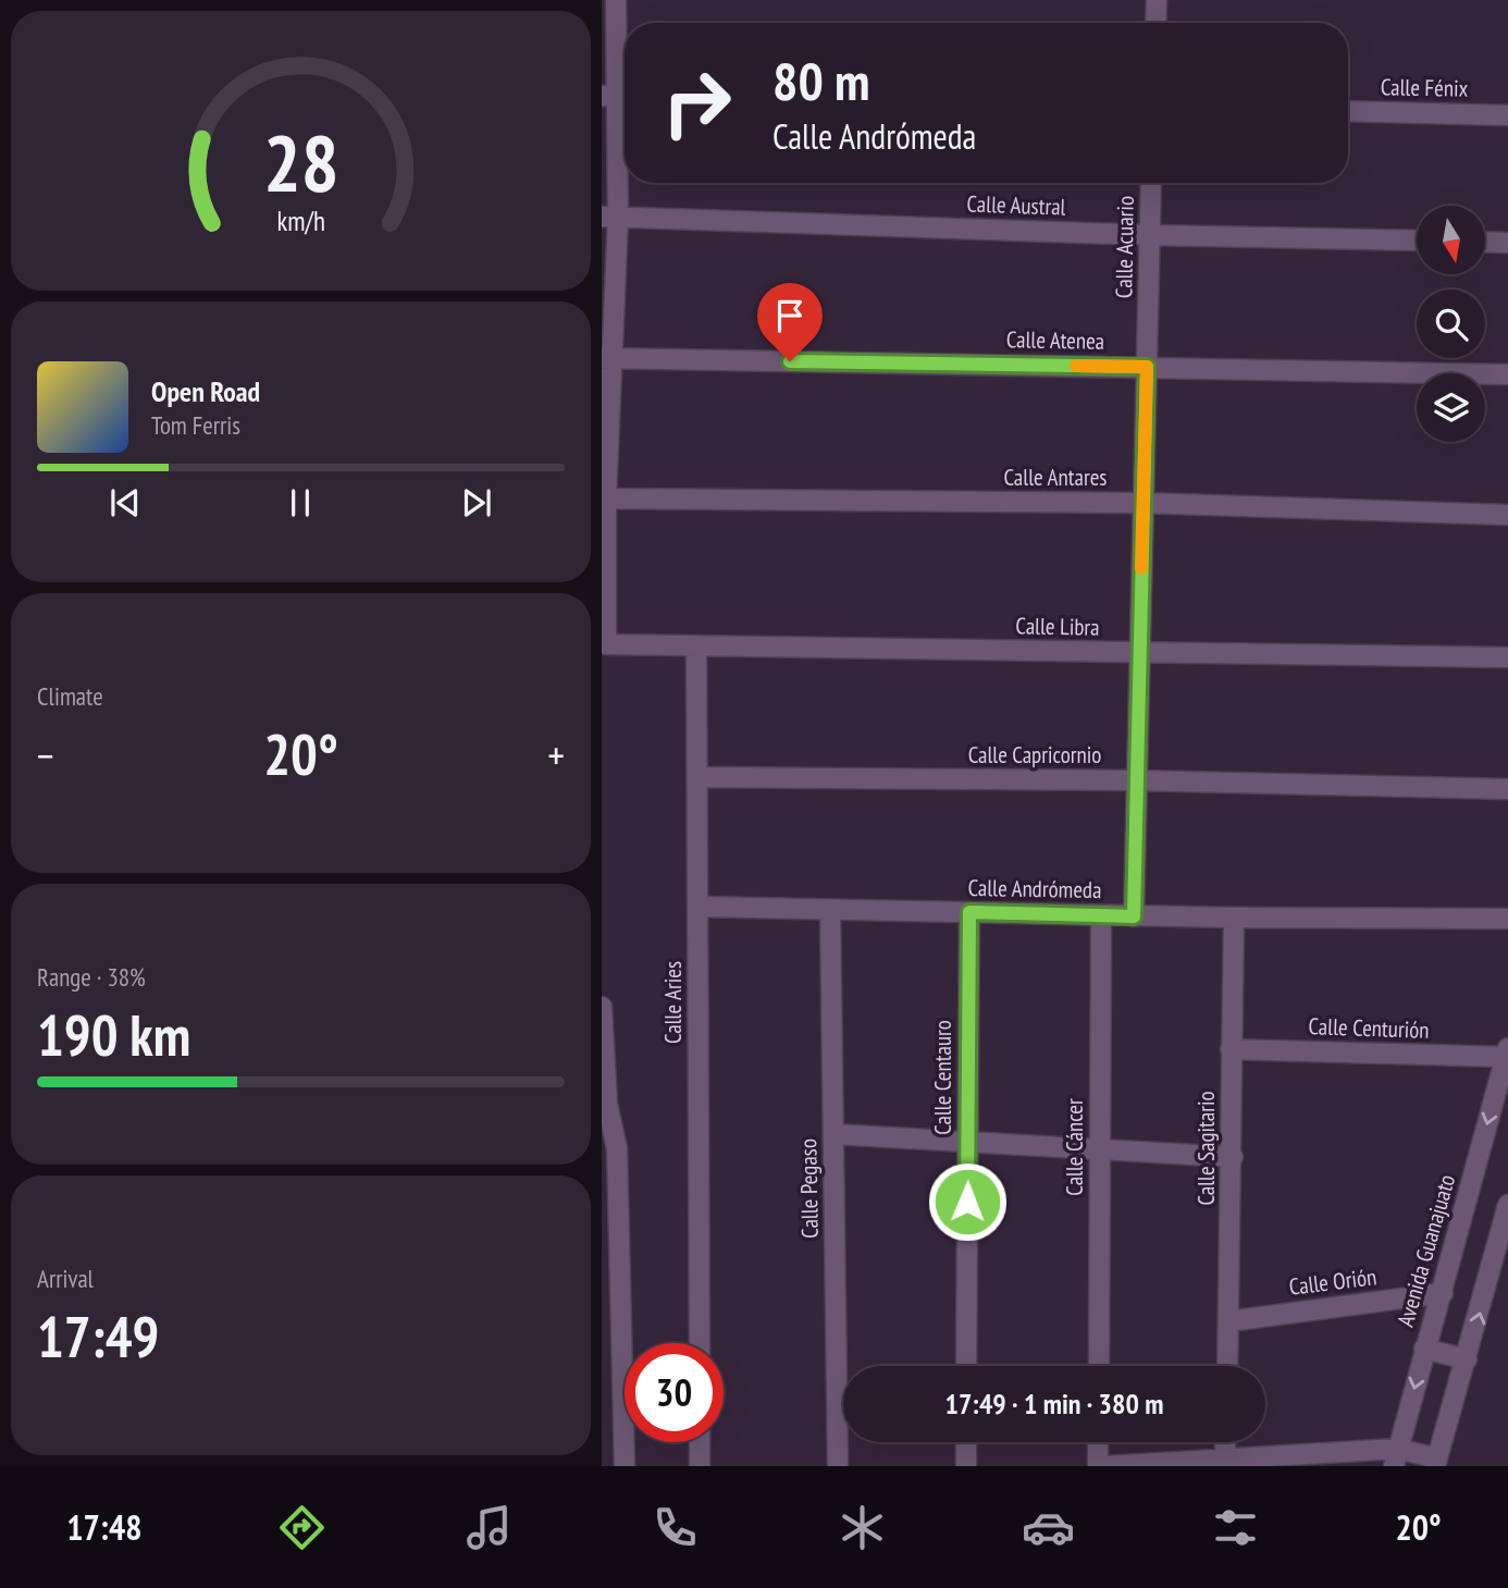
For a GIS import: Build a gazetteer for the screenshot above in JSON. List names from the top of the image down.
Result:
{
  "streets": {
    "street": [
      "Calle Fénix",
      "Calle Austral",
      "Calle Acuario",
      "Calle Atenea",
      "Calle Antares",
      "Calle Libra",
      "Calle Capricornio",
      "Calle Andrómeda",
      "Calle Aries",
      "Calle Centurión",
      "Calle Centauro",
      "Calle Cáncer",
      "Calle Sagitario",
      "Calle Pegaso",
      "Avenida Guanajuato",
      "Calle Orión"
    ]
  },
  "crossings": [
    ["Calle Austral", "Calle Acuario"],
    ["Calle Acuario", "Calle Atenea"],
    ["Calle Acuario", "Calle Antares"],
    ["Calle Acuario", "Calle Libra"],
    ["Calle Acuario", "Calle Capricornio"],
    ["Calle Acuario", "Calle Andrómeda"],
    ["Calle Libra", "Calle Aries"],
    ["Calle Capricornio", "Calle Aries"],
    ["Calle Andrómeda", "Calle Aries"],
    ["Calle Andrómeda", "Calle Centauro"],
    ["Calle Andrómeda", "Calle Cáncer"],
    ["Calle Andrómeda", "Calle Sagitario"],
    ["Calle Andrómeda", "Calle Pegaso"],
    ["Calle Centurión", "Calle Sagitario"],
    ["Calle Centurión", "Avenida Guanajuato"],
    ["Calle Sagitario", "Calle Orión"],
    ["Avenida Guanajuato", "Calle Orión"]
  ],
  "north": "bottom",
  "page": {
    "turn": ["80 m", "Calle Andrómeda"],
    "song": ["Open Road", "Tom Ferris"],
    "tile": [
      "Climate",
      ["Range · 38%", "190 km"],
      ["Arrival", "17:49"]
    ],
    "heat": ["−", "20°", "+"],
    "limit": "30",
    "trip": "17:49 · 1 min · 380 m",
    "tabs": ["17:48", "20°"],
    "gauge": ["28", "km/h"]
  }
}
